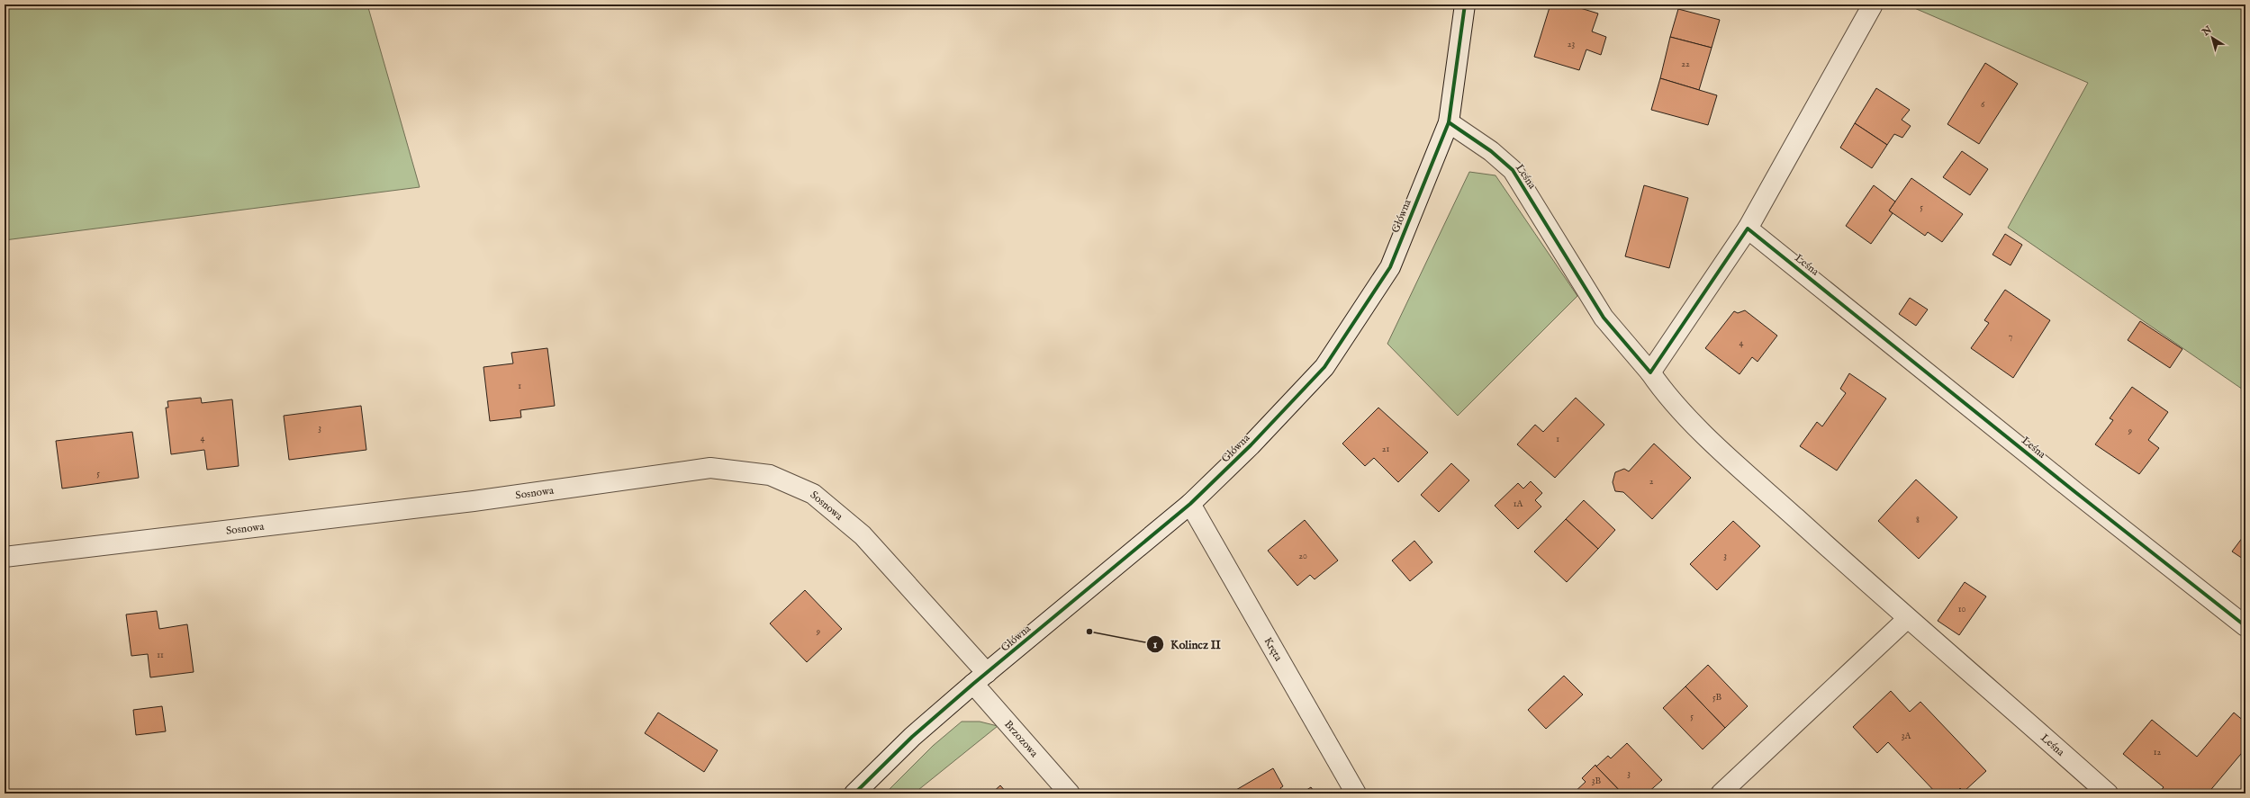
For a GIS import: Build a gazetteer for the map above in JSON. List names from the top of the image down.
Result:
{
  "streets": {
    "street": [
      "Leśna",
      "Główna",
      "Sosnowa",
      "Kręta",
      "Brzozowa"
    ]
  },
  "crossings": [
    ["Leśna", "Główna"],
    ["Główna", "Sosnowa"],
    ["Główna", "Kręta"],
    ["Główna", "Brzozowa"],
    ["Sosnowa", "Brzozowa"]
  ],
  "places": ["Kolincz II"],
  "house_numbers": [
    "23",
    "22",
    "6",
    "5",
    "7",
    "4",
    "1",
    "3",
    "9",
    "4",
    "1",
    "21",
    "5",
    "2",
    "1A",
    "8",
    "20",
    "3",
    "10",
    "9",
    "11",
    "5B",
    "5",
    "3A",
    "12",
    "3",
    "3B"
  ],
  "north": "top left"
}
